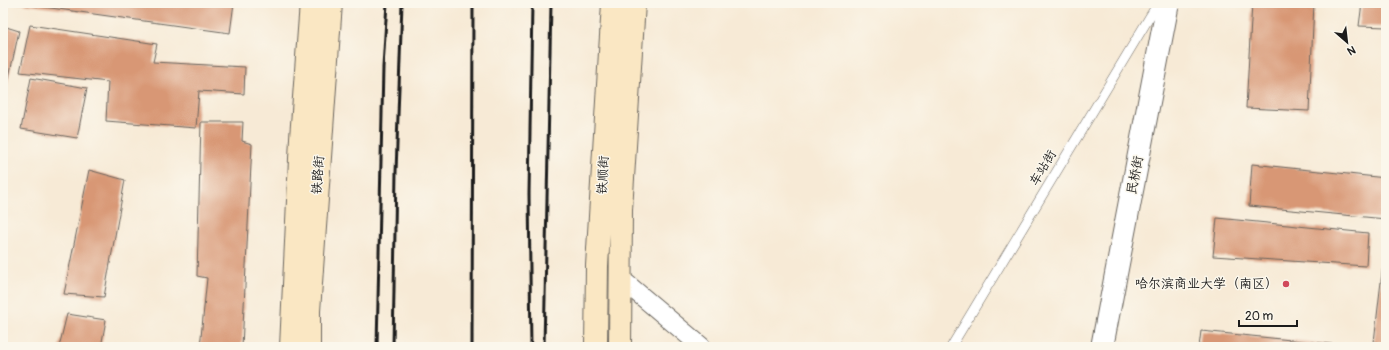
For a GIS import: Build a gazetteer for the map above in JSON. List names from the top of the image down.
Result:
{
  "streets": {
    "main road": ["铁路街", "铁顺街"],
    "street": ["民桥街"],
    "lane": ["车站街"]
  },
  "places": ["哈尔滨商业大学（南区）"],
  "scale_bar": "20 m",
  "north": "bottom right"
}
